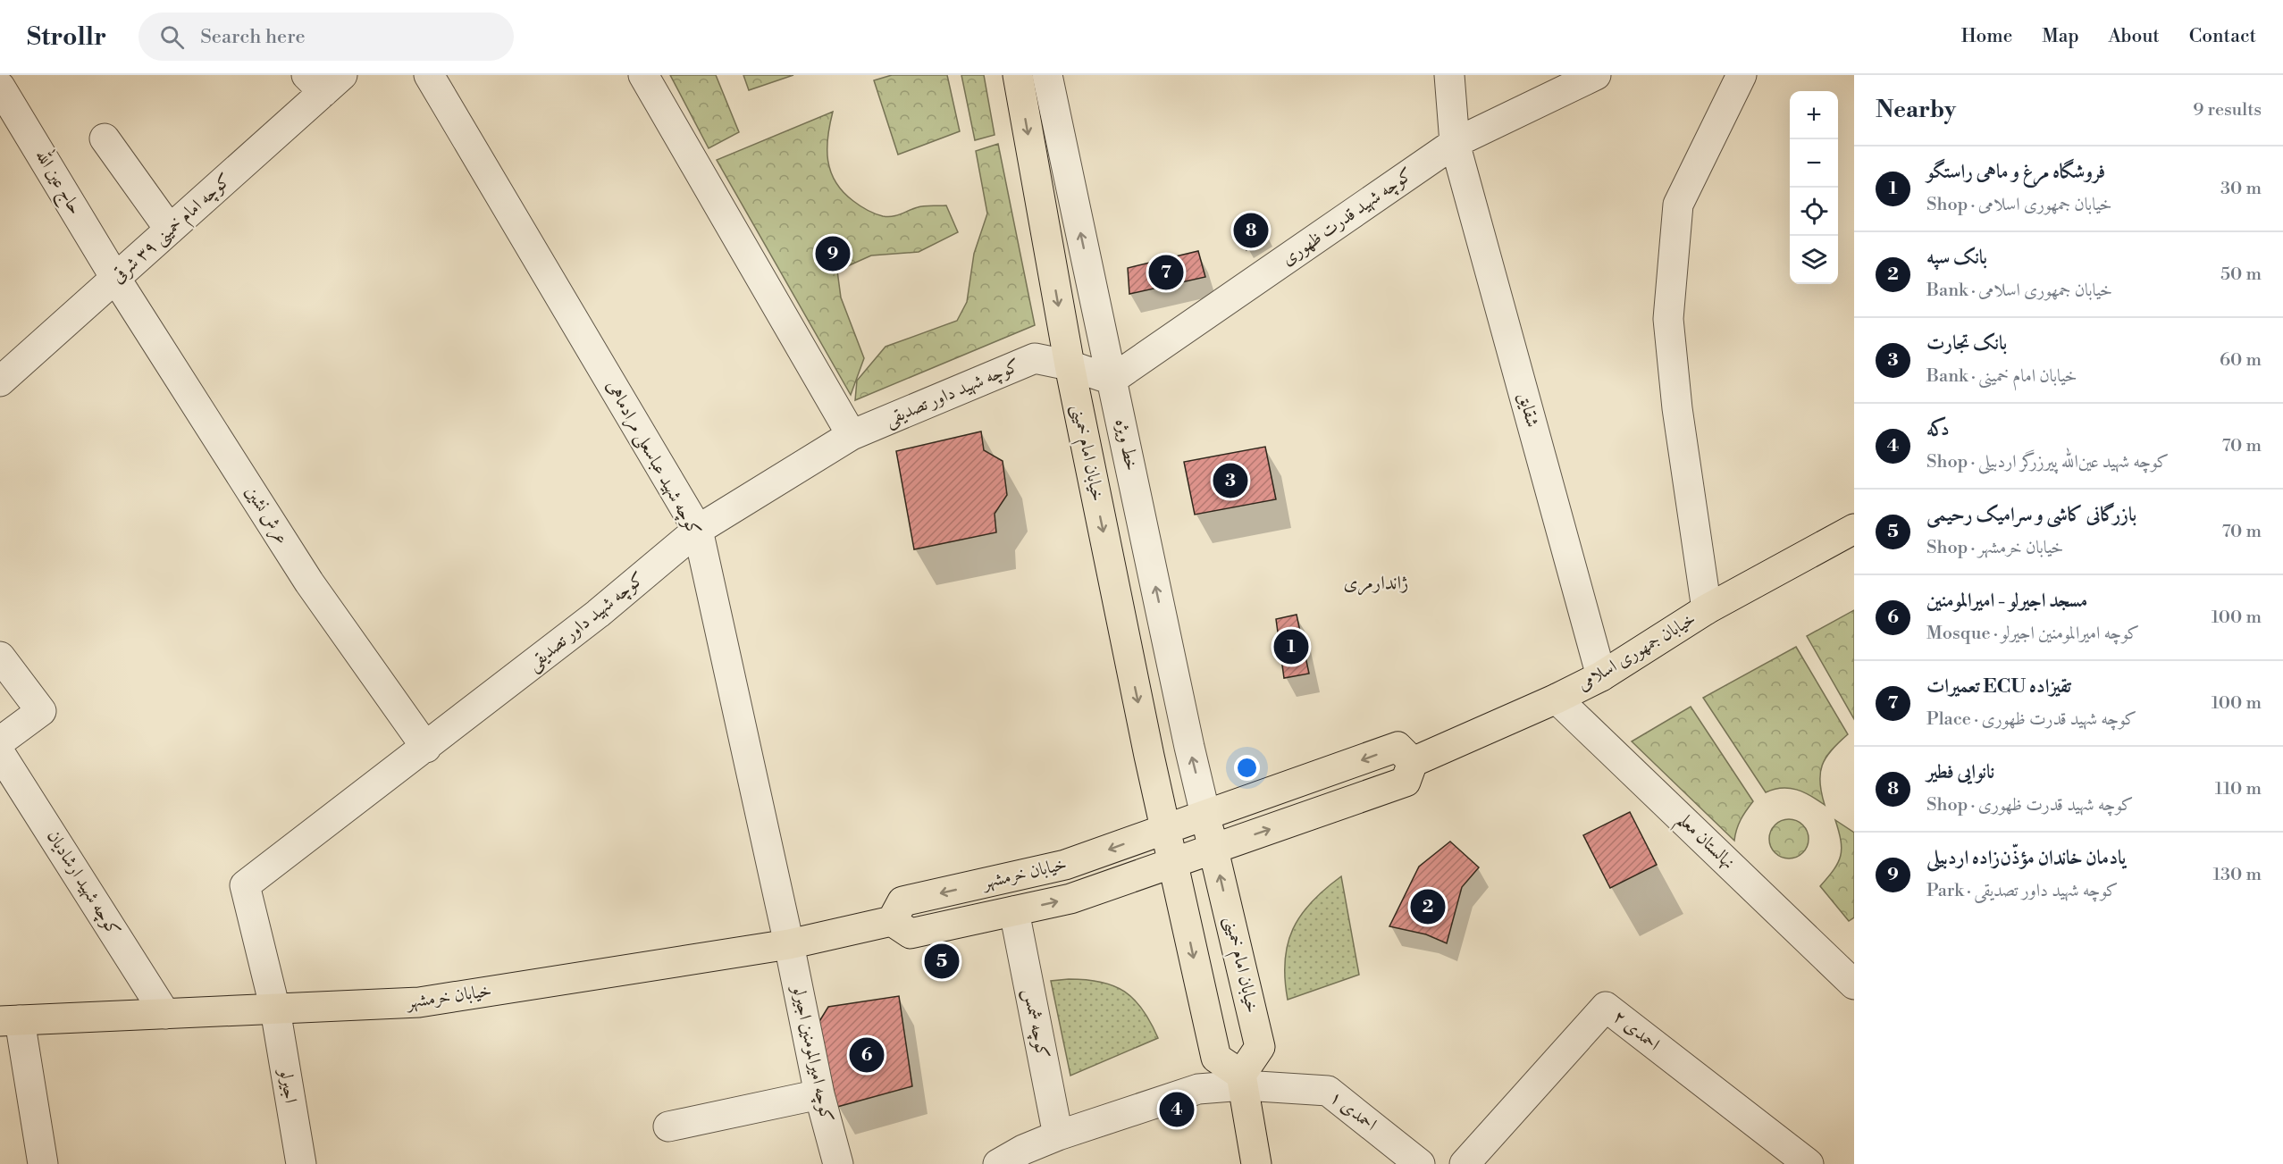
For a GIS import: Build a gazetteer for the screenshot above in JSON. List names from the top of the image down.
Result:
{
  "streets": {
    "main road": ["خیابان امام خمینی", "خیابان جمهوری اسلامی", "خیابان خرمشهر"],
    "street": [
      "حاج عین الله",
      "کوچه شهید قدرت ظهوری",
      "کوچه امام خمینی ۳۹ شرقی",
      "کوچه شهید داور تصدیقی",
      "شقایق",
      "خط ویژه",
      "کوچه شهید عباسعلی مرادماهی",
      "عرش نشین",
      "نهالستان معلم",
      "کوچه شهید ارشادیان",
      "کوچه شمس",
      "احمدی ۲",
      "کوچه امیرالمومنین اجیرلو",
      "اجیرلو",
      "احمدی ۱"
    ]
  },
  "crossings": [
    ["حاج عین الله", "کوچه امام خمینی ۳۹ شرقی"],
    ["حاج عین الله", "عرش نشین"],
    ["کوچه شهید قدرت ظهوری", "کوچه شهید داور تصدیقی"],
    ["کوچه شهید قدرت ظهوری", "شقایق"],
    ["کوچه شهید قدرت ظهوری", "خط ویژه"],
    ["کوچه امام خمینی ۳۹ شرقی", "عرش نشین"],
    ["کوچه شهید داور تصدیقی", "خط ویژه"],
    ["کوچه شهید داور تصدیقی", "خیابان امام خمینی"],
    ["کوچه شهید داور تصدیقی", "کوچه شهید عباسعلی مرادماهی"],
    ["کوچه شهید داور تصدیقی", "عرش نشین"],
    ["کوچه شهید داور تصدیقی", "خیابان خرمشهر"],
    ["کوچه شهید داور تصدیقی", "اجیرلو"],
    ["شقایق", "خیابان جمهوری اسلامی"],
    ["خط ویژه", "خیابان امام خمینی"],
    ["خیابان امام خمینی", "خیابان خرمشهر"],
    ["خیابان امام خمینی", "احمدی ۱"],
    ["کوچه شهید عباسعلی مرادماهی", "خیابان خرمشهر"],
    ["کوچه شهید عباسعلی مرادماهی", "کوچه امیرالمومنین اجیرلو"],
    ["خیابان جمهوری اسلامی", "نهالستان معلم"],
    ["خیابان خرمشهر", "کوچه شهید ارشادیان"],
    ["خیابان خرمشهر", "کوچه شمس"],
    ["خیابان خرمشهر", "کوچه امیرالمومنین اجیرلو"],
    ["خیابان خرمشهر", "اجیرلو"],
    ["کوچه شمس", "احمدی ۱"]
  ],
  "one_way": ["خط ویژه"],
  "districts": ["ژاندارمری"],
  "page": {
    "header": "Strollr",
    "search": "Search here",
    "nav": [
      "Home",
      "Map",
      "About",
      "Contact"
    ],
    "heading": ["Nearby", "9 results"],
    "map_buttons": ["+", "−"],
    "list": [
      {
        "mark": "1",
        "name": "فروشگاه مرغ و ماهی راستگو",
        "note": "Shop · خیابان جمهوری اسلامی",
        "value": "30 m"
      },
      {
        "mark": "2",
        "name": "بانک سپه",
        "note": "Bank · خیابان جمهوری اسلامی",
        "value": "50 m"
      },
      {
        "mark": "3",
        "name": "بانک تجارت",
        "note": "Bank · خیابان امام خمینی",
        "value": "60 m"
      },
      {
        "mark": "4",
        "name": "دکه",
        "note": "Shop · کوچه شهید عین‌الله پیرزرگر اردبیلی",
        "value": "70 m"
      },
      {
        "mark": "5",
        "name": "بازرگانی کاشی و سرامیک رحیمی",
        "note": "Shop · خیابان خرمشهر",
        "value": "70 m"
      },
      {
        "mark": "6",
        "name": "مسجد اجیرلو - امیرالمومنین",
        "note": "Mosque · کوچه امیرالمومنین اجیرلو",
        "value": "100 m"
      },
      {
        "mark": "7",
        "name": "تعمیرات ECU تقیزاده",
        "note": "Place · کوچه شهید قدرت ظهوری",
        "value": "100 m"
      },
      {
        "mark": "8",
        "name": "نانوایی فطیر",
        "note": "Shop · کوچه شهید قدرت ظهوری",
        "value": "110 m"
      },
      {
        "mark": "9",
        "name": "یادمان خاندان مؤذّن‌زاده اردبیلی",
        "note": "Park · کوچه شهید داور تصدیقی",
        "value": "130 m"
      }
    ],
    "pins": [
      "8",
      "9",
      "7",
      "3",
      "1",
      "2",
      "5",
      "6",
      "4"
    ]
  }
}
